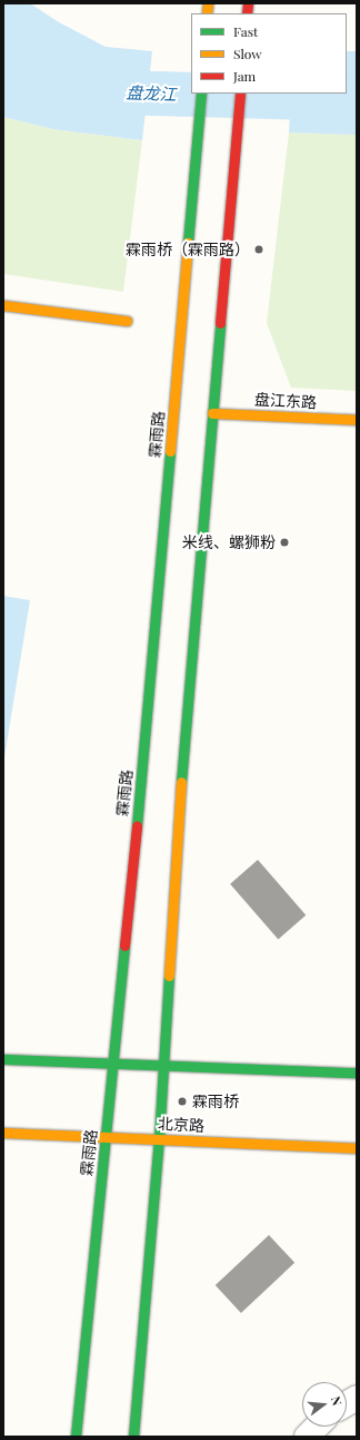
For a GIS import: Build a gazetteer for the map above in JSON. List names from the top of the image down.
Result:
{
  "streets": {
    "main road": ["盘江东路", "霖雨路", "北京路"]
  },
  "crossings": [
    ["霖雨路", "北京路"]
  ],
  "water": ["盘龙江"],
  "places": ["霖雨桥（霖雨路）", "米线、螺狮粉", "霖雨桥"],
  "legend": ["Fast", "Slow", "Jam"],
  "north": "right"
}
